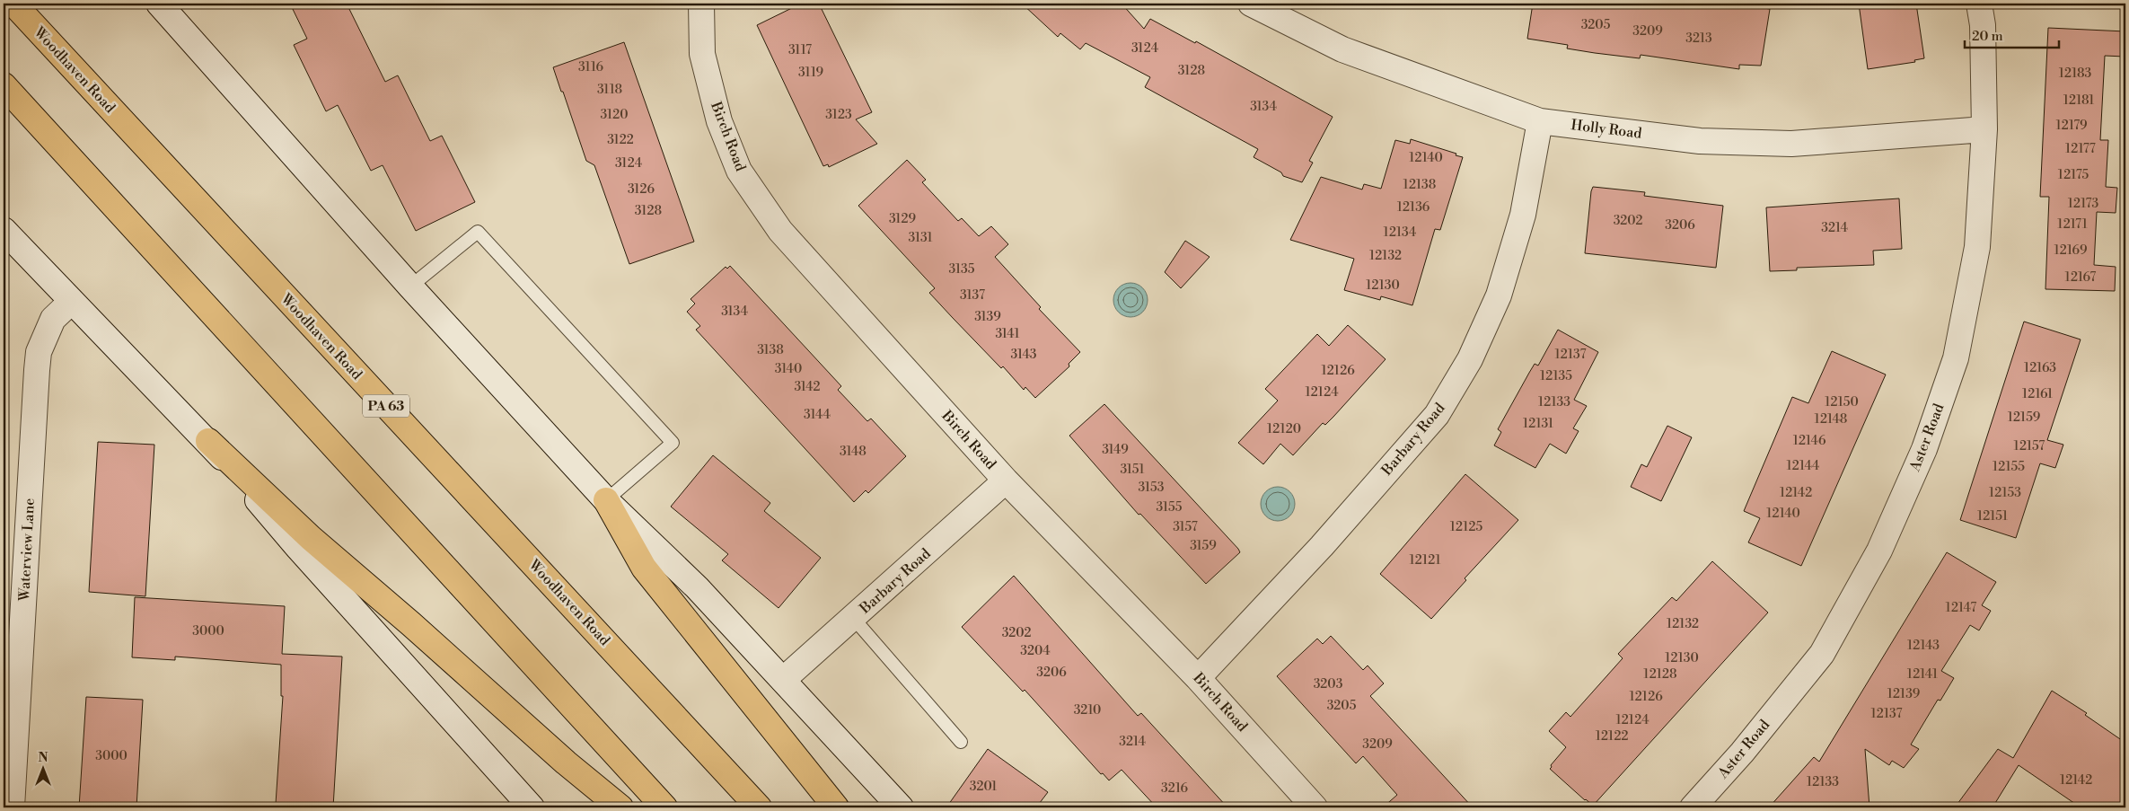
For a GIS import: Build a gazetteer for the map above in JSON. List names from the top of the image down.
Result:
{
  "streets": {
    "highway": ["Woodhaven Road", "PA 63"],
    "street": [
      "Holly Road",
      "Birch Road",
      "Aster Road",
      "Barbary Road",
      "Waterview Lane"
    ]
  },
  "crossings": [
    ["Holly Road", "Aster Road"],
    ["Holly Road", "Barbary Road"],
    ["Birch Road", "Barbary Road"]
  ],
  "house_numbers": [
    "3205",
    "3209",
    "3213",
    "3124",
    "3117",
    "3116",
    "3128",
    "3119",
    "12183",
    "3118",
    "12181",
    "3134",
    "3120",
    "3123",
    "12179",
    "3122",
    "12177",
    "12140",
    "3124",
    "12175",
    "12138",
    "3126",
    "12173",
    "12136",
    "3128",
    "3129",
    "3202",
    "12171",
    "3206",
    "3214",
    "12134",
    "3131",
    "12169",
    "12132",
    "3135",
    "12167",
    "12130",
    "3137",
    "3134",
    "3139",
    "3141",
    "3138",
    "3143",
    "12137",
    "12163",
    "3140",
    "12126",
    "12135",
    "3142",
    "12124",
    "12161",
    "12133",
    "12150",
    "3144",
    "12159",
    "12148",
    "12131",
    "12120",
    "12146",
    "12157",
    "3149",
    "3148",
    "12144",
    "12155",
    "3151",
    "3153",
    "12142",
    "12153",
    "3155",
    "12140",
    "12151",
    "3157",
    "12125",
    "3159",
    "12121",
    "12147",
    "12132",
    "3000",
    "3202",
    "12143",
    "3204",
    "12130",
    "3206",
    "12128",
    "12141",
    "3203",
    "12139",
    "12126",
    "3205",
    "3210",
    "12137",
    "12124",
    "12122",
    "3214",
    "3209",
    "3000",
    "12142",
    "12133",
    "3201",
    "3216"
  ],
  "scale_bar": "20 m",
  "north": "top"
}
